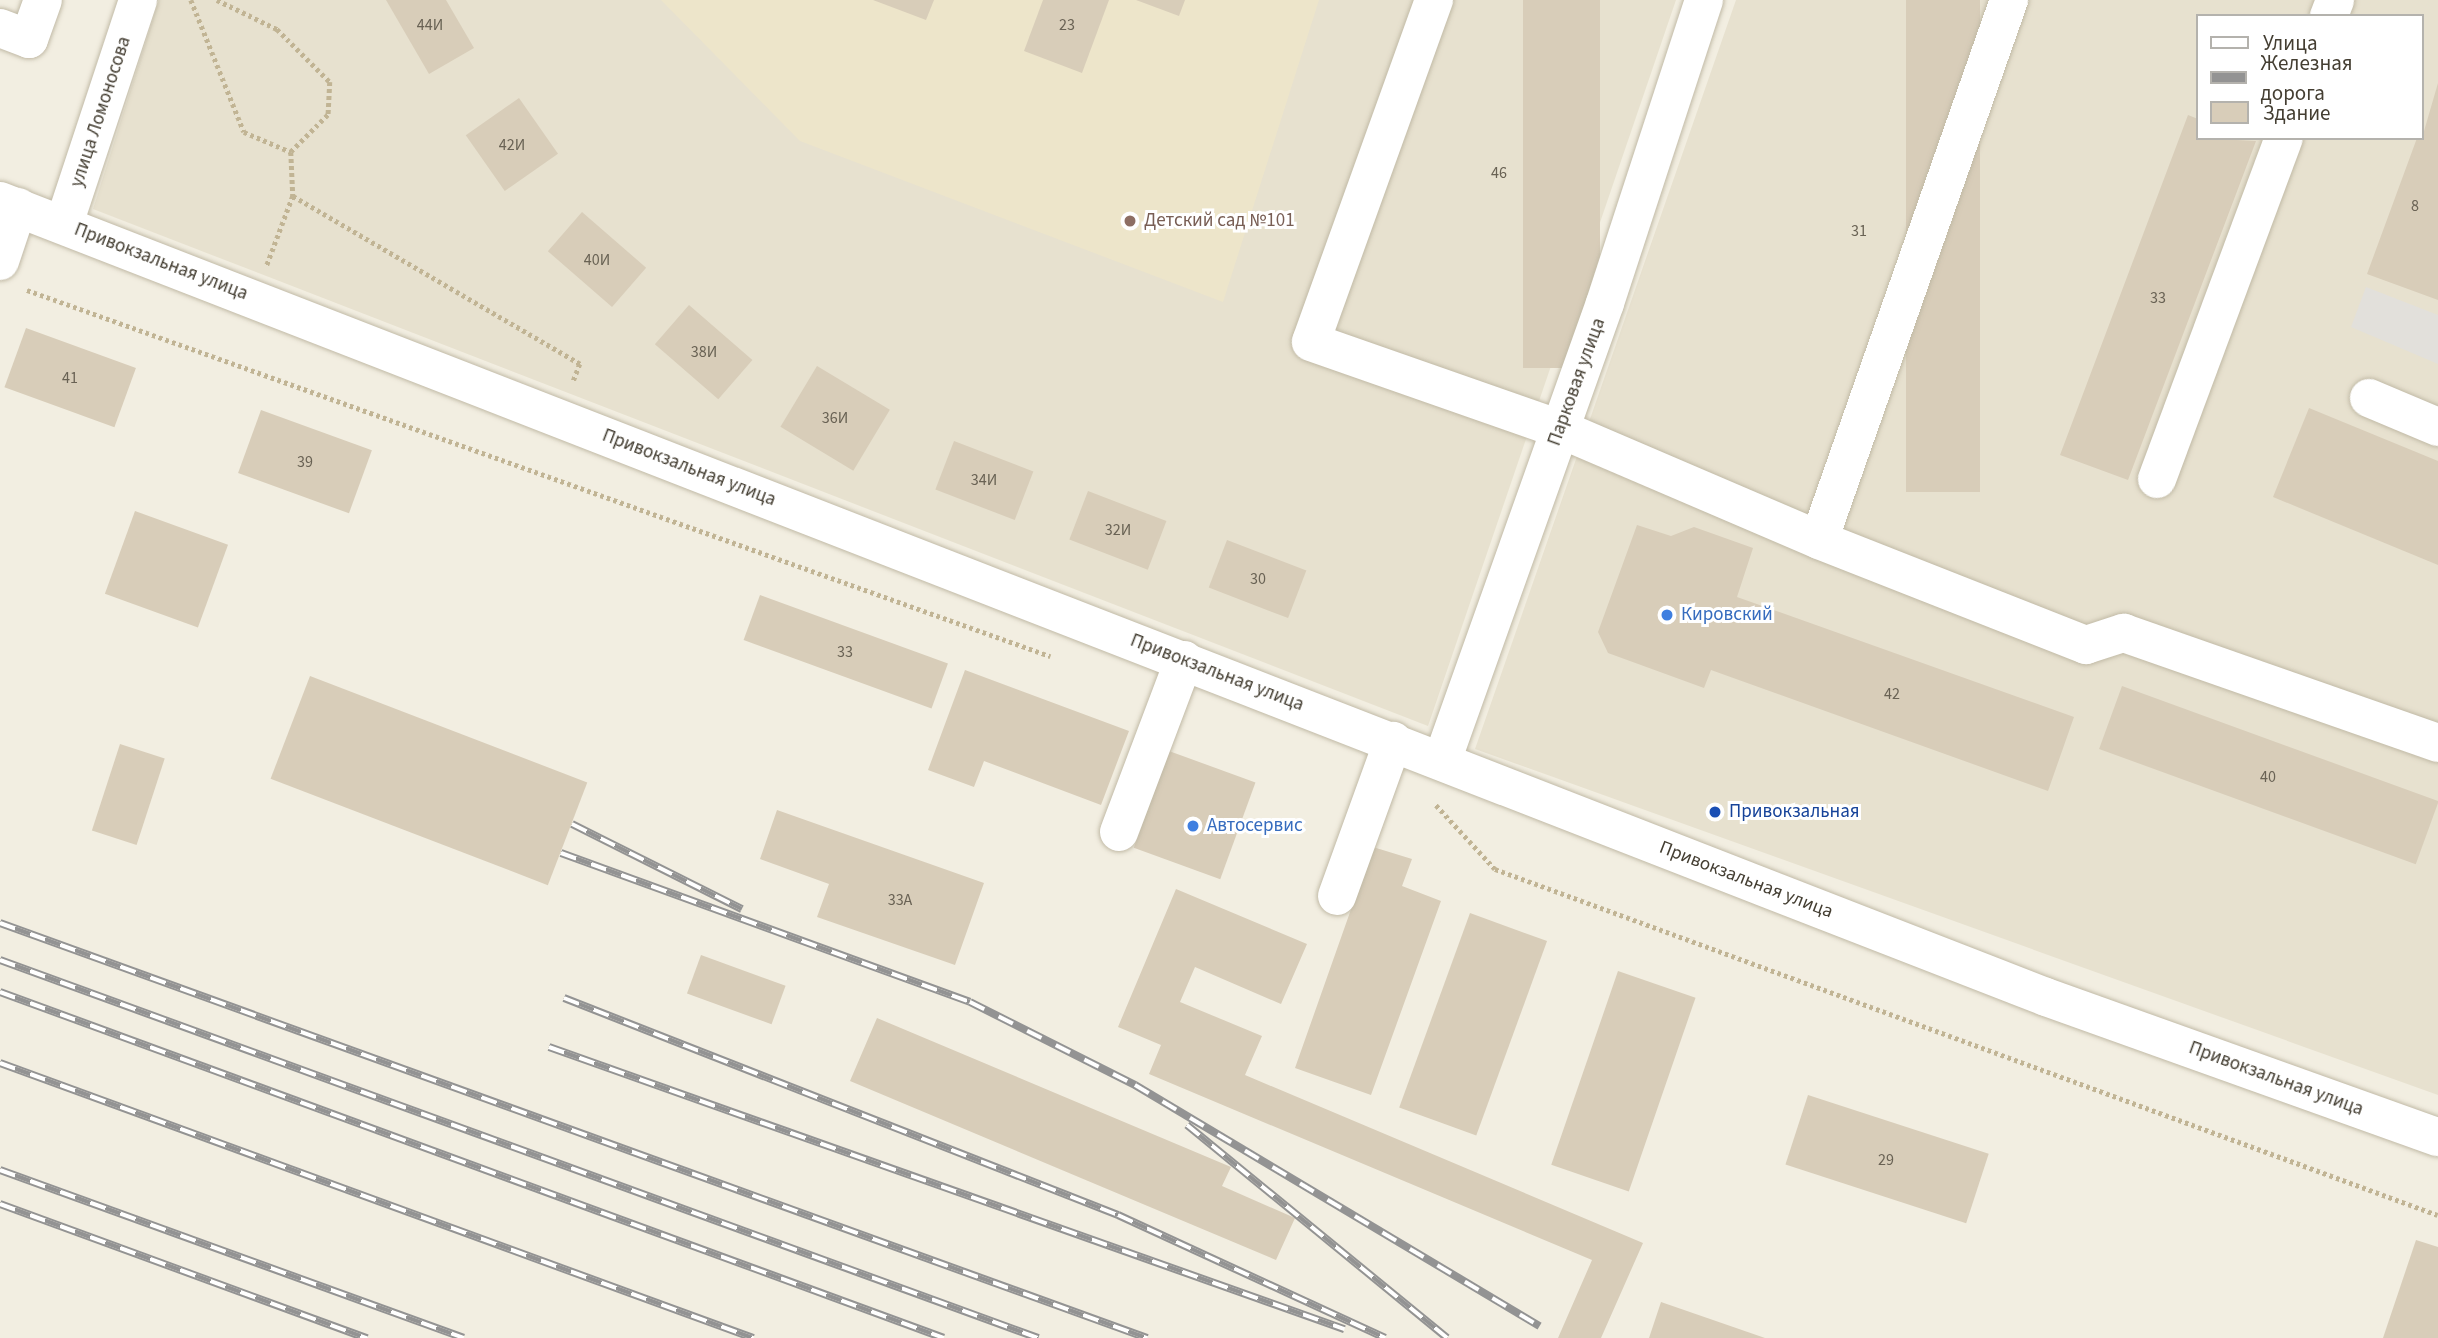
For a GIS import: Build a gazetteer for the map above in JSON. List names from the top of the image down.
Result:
{
  "streets": {
    "street": ["улица Ломоносова", "Привокзальная улица", "Парковая улица"]
  },
  "crossings": [
    ["улица Ломоносова", "Привокзальная улица"],
    ["Привокзальная улица", "Парковая улица"]
  ],
  "places": [
    "Детский сад №101",
    "Кировский",
    "Привокзальная",
    "Автосервис"
  ],
  "house_numbers": [
    "44И",
    "23",
    "42И",
    "46",
    "8",
    "31",
    "40И",
    "33",
    "38И",
    "41",
    "36И",
    "39",
    "34И",
    "32И",
    "30",
    "33",
    "42",
    "40",
    "33А",
    "29"
  ],
  "legend": ["Улица", "Железная дорога", "Здание"]
}
